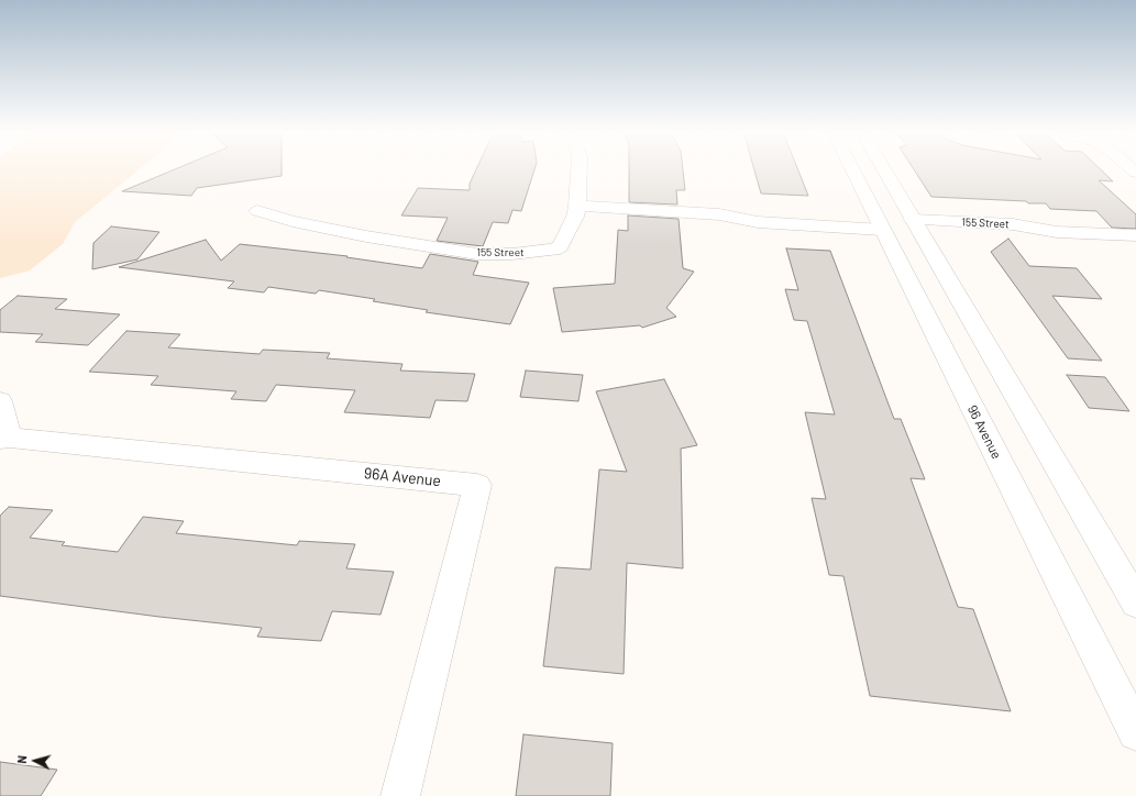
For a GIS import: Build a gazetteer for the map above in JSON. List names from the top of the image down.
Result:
{
  "streets": {
    "street": ["155 Street", "96 Avenue", "96A Avenue"]
  },
  "north": "left"
}
